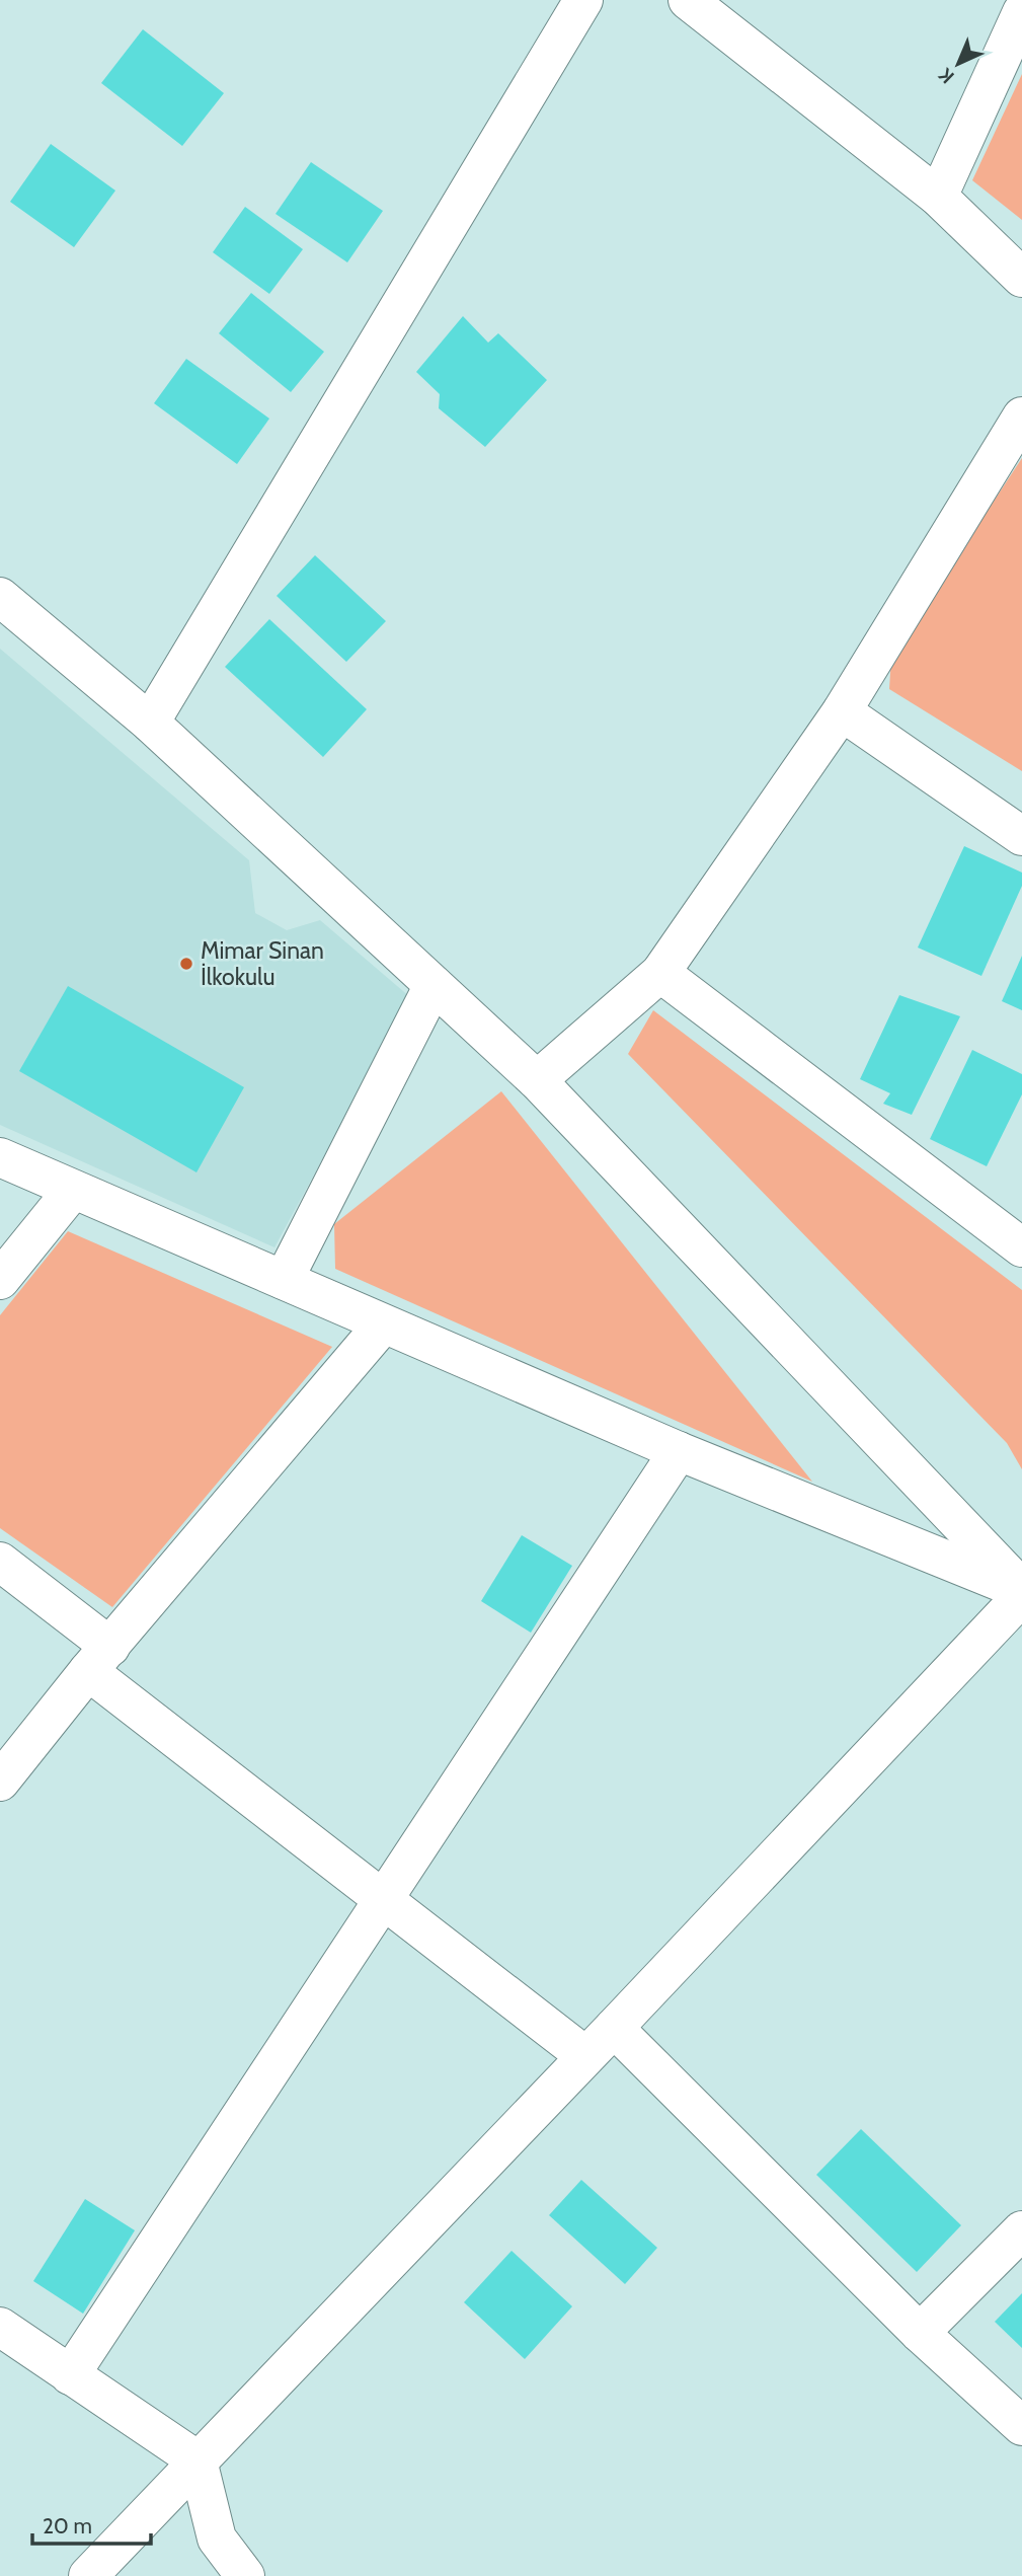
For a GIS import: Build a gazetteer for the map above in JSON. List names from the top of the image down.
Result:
{
  "places": ["Mimar Sinan İlkokulu"],
  "scale_bar": "20 m",
  "north": "bottom left"
}
